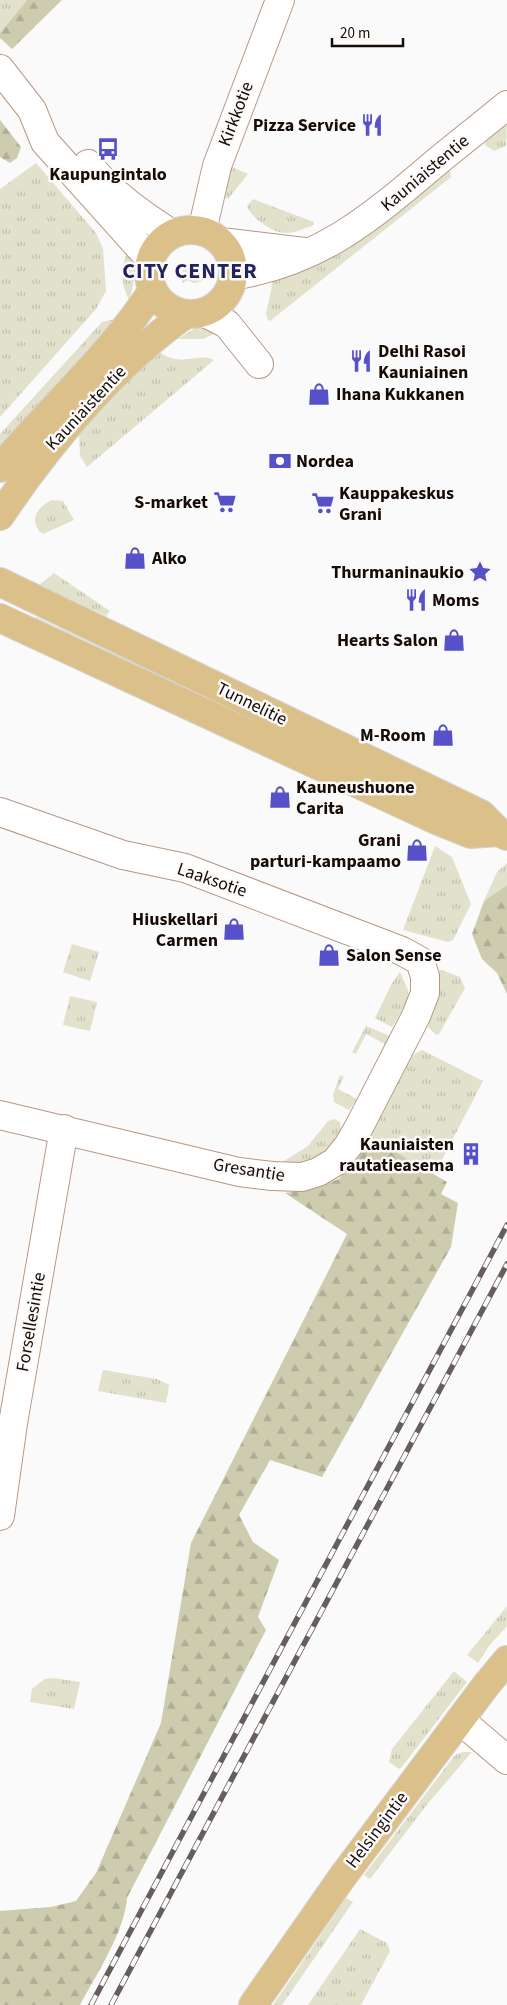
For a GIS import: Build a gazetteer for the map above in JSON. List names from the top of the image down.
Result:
{
  "streets": {
    "main road": ["Kauniaistentie", "Tunnelitie", "Helsingintie"],
    "street": [
      "Kirkkotie",
      "Laaksotie",
      "Gresantie",
      "Forsellesintie"
    ]
  },
  "crossings": [
    ["Kirkkotie", "Kauniaistentie"],
    ["Laaksotie", "Gresantie"],
    ["Gresantie", "Forsellesintie"]
  ],
  "districts": ["CITY CENTER"],
  "places": {
    "restaurant": ["Pizza Service", "Delhi Rasoi Kauniainen", "Moms"],
    "bus stop": ["Kaupungintalo"],
    "shop": [
      "Ihana Kukkanen",
      "Alko",
      "Hearts Salon",
      "M-Room",
      "Kauneushuone Carita",
      "Grani parturi-kampaamo",
      "Hiuskellari Carmen",
      "Salon Sense"
    ],
    "bank": ["Nordea"],
    "supermarket": ["S-market", "Kauppakeskus Grani"],
    "place": ["Thurmaninaukio"],
    "building": ["Kauniaisten rautatieasema"]
  },
  "scale_bar": "20 m"
}
